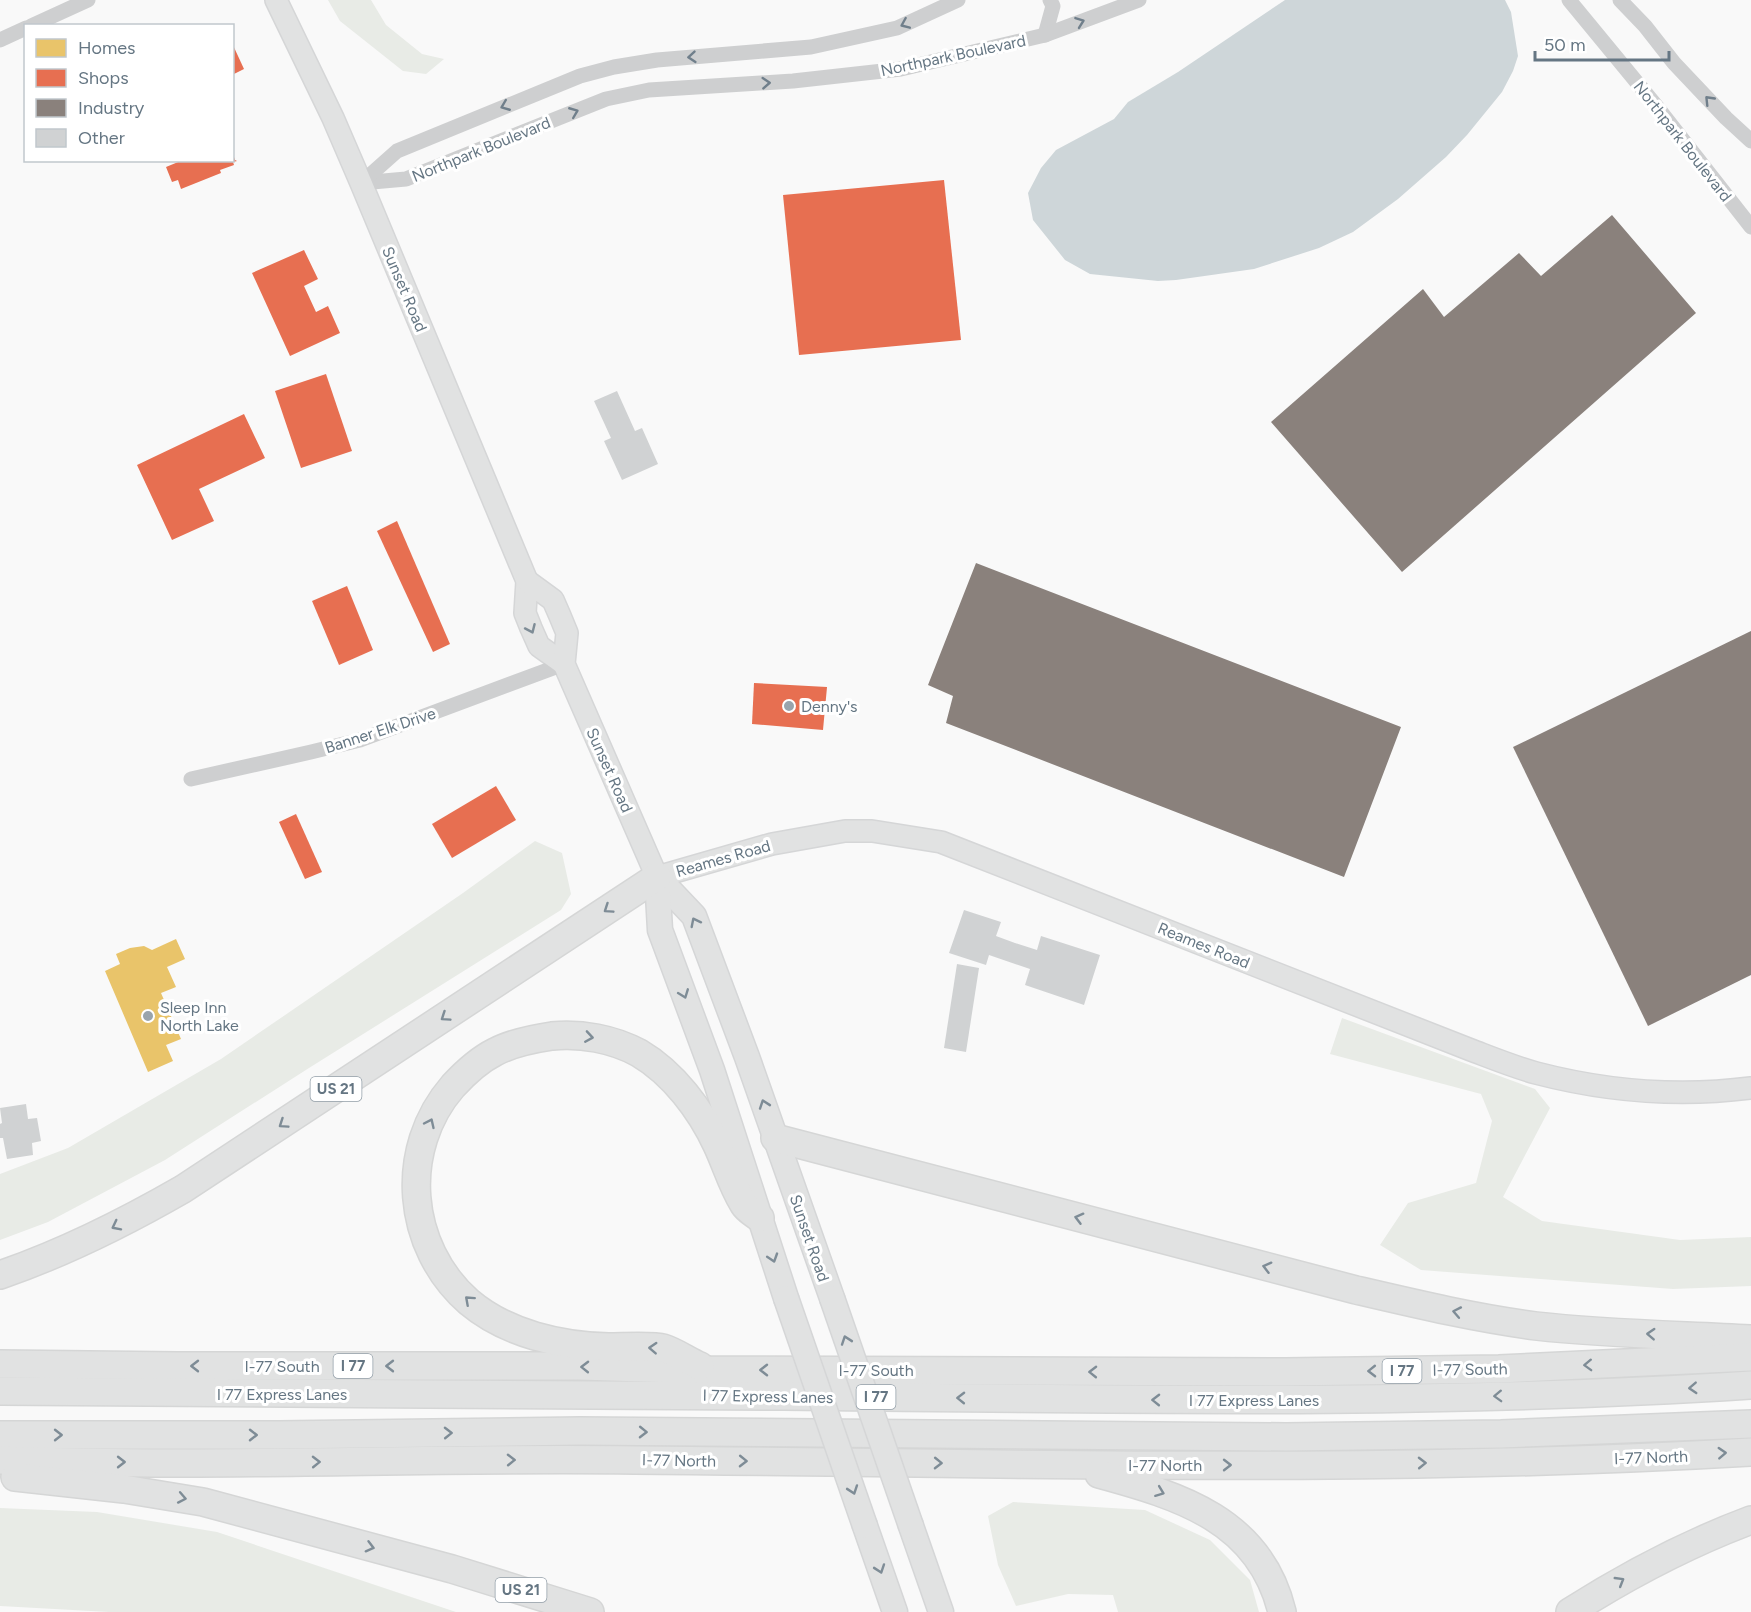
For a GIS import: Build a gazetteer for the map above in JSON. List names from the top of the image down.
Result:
{
  "streets": {
    "highway": [
      "US 21",
      "I-77 South",
      "I 77",
      "I 77 Express Lanes",
      "I-77 North"
    ],
    "main road": ["Sunset Road", "Reames Road"],
    "street": ["Northpark Boulevard", "Banner Elk Drive"]
  },
  "crossings": [
    ["Northpark Boulevard", "Sunset Road"],
    ["Sunset Road", "Banner Elk Drive"],
    ["Sunset Road", "Reames Road"],
    ["Sunset Road", "US 21"],
    ["Reames Road", "US 21"]
  ],
  "places": ["Denny's", "Sleep Inn North Lake"],
  "legend": [
    "Homes",
    "Shops",
    "Industry",
    "Other"
  ],
  "scale_bar": "50 m"
}
